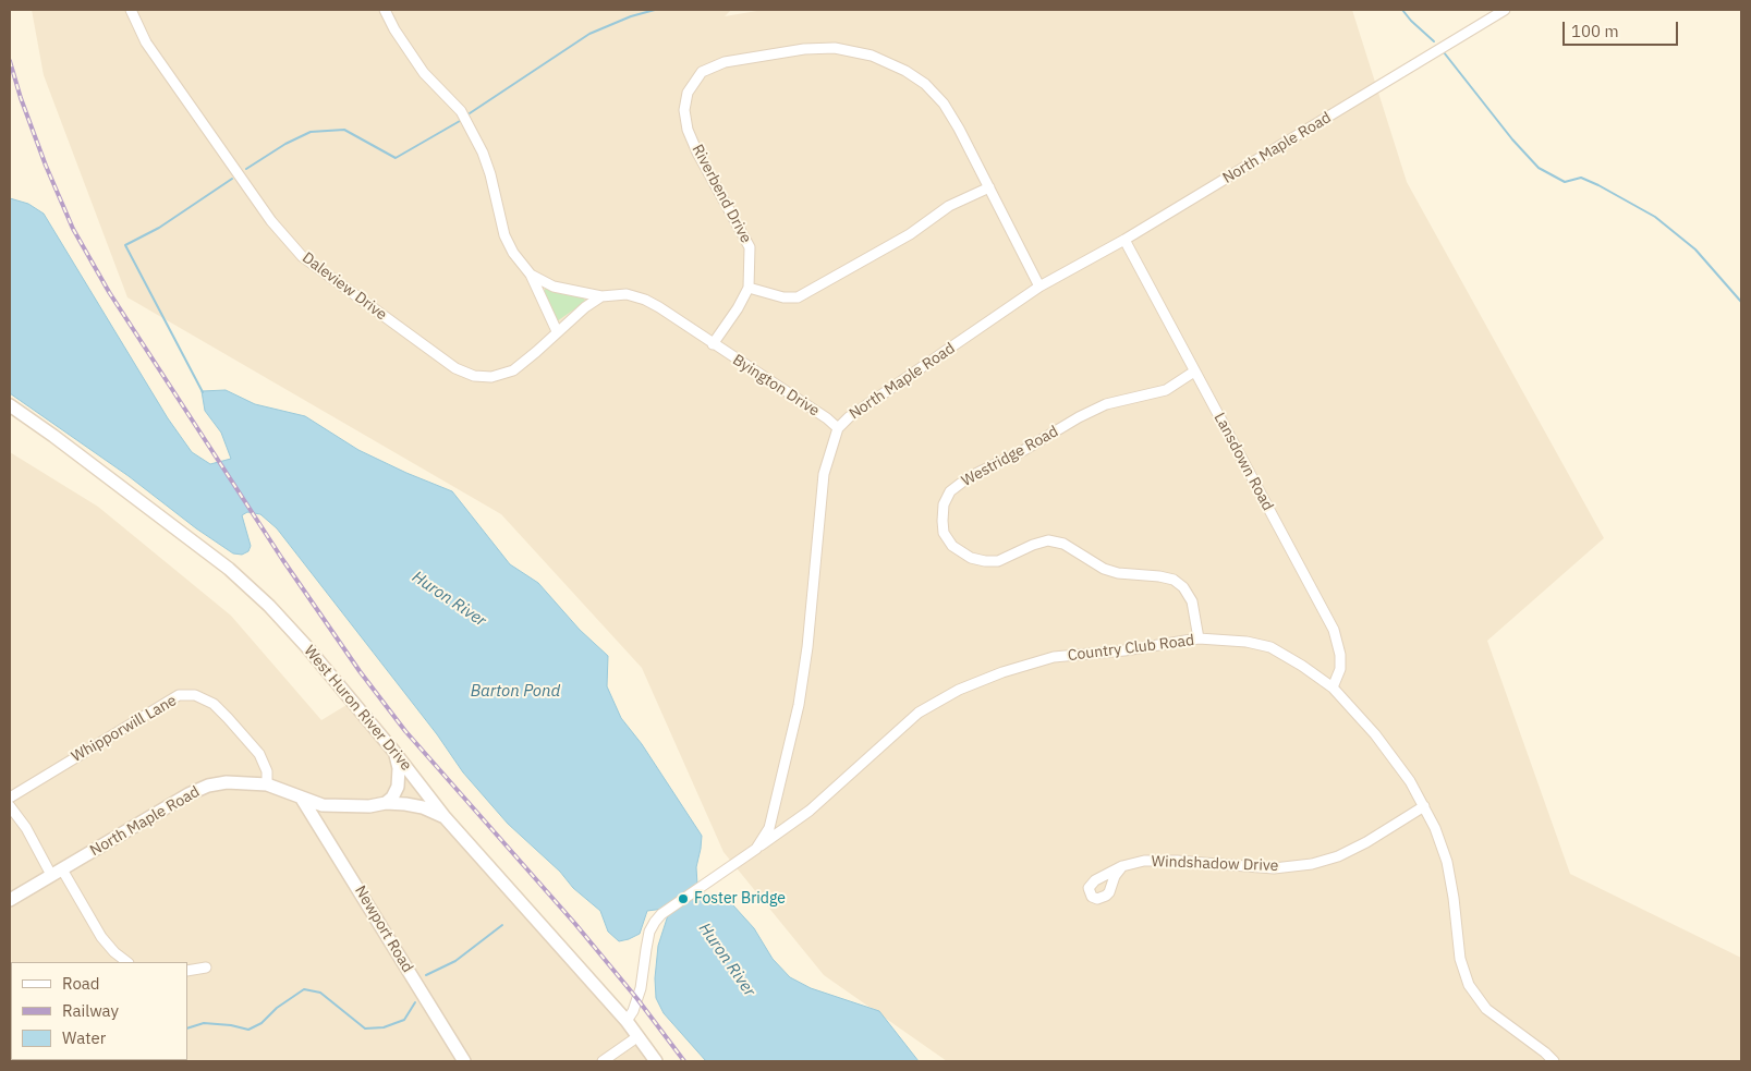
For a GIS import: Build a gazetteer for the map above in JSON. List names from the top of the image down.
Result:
{
  "streets": {
    "street": [
      "North Maple Road",
      "Riverbend Drive",
      "Daleview Drive",
      "Byington Drive",
      "Westridge Road",
      "Lansdown Road",
      "Country Club Road",
      "West Huron River Drive",
      "Whipporwill Lane",
      "Windshadow Drive",
      "Newport Road"
    ]
  },
  "crossings": [
    ["North Maple Road", "Riverbend Drive"],
    ["North Maple Road", "Byington Drive"],
    ["North Maple Road", "Lansdown Road"],
    ["North Maple Road", "Country Club Road"],
    ["North Maple Road", "West Huron River Drive"],
    ["North Maple Road", "Whipporwill Lane"],
    ["North Maple Road", "Newport Road"],
    ["Daleview Drive", "Byington Drive"],
    ["Westridge Road", "Lansdown Road"],
    ["Westridge Road", "Country Club Road"],
    ["Lansdown Road", "Country Club Road"],
    ["Country Club Road", "Windshadow Drive"]
  ],
  "water": ["Huron River", "Barton Pond"],
  "places": ["Foster Bridge"],
  "legend": ["Road", "Railway", "Water"],
  "scale_bar": "100 m"
}
